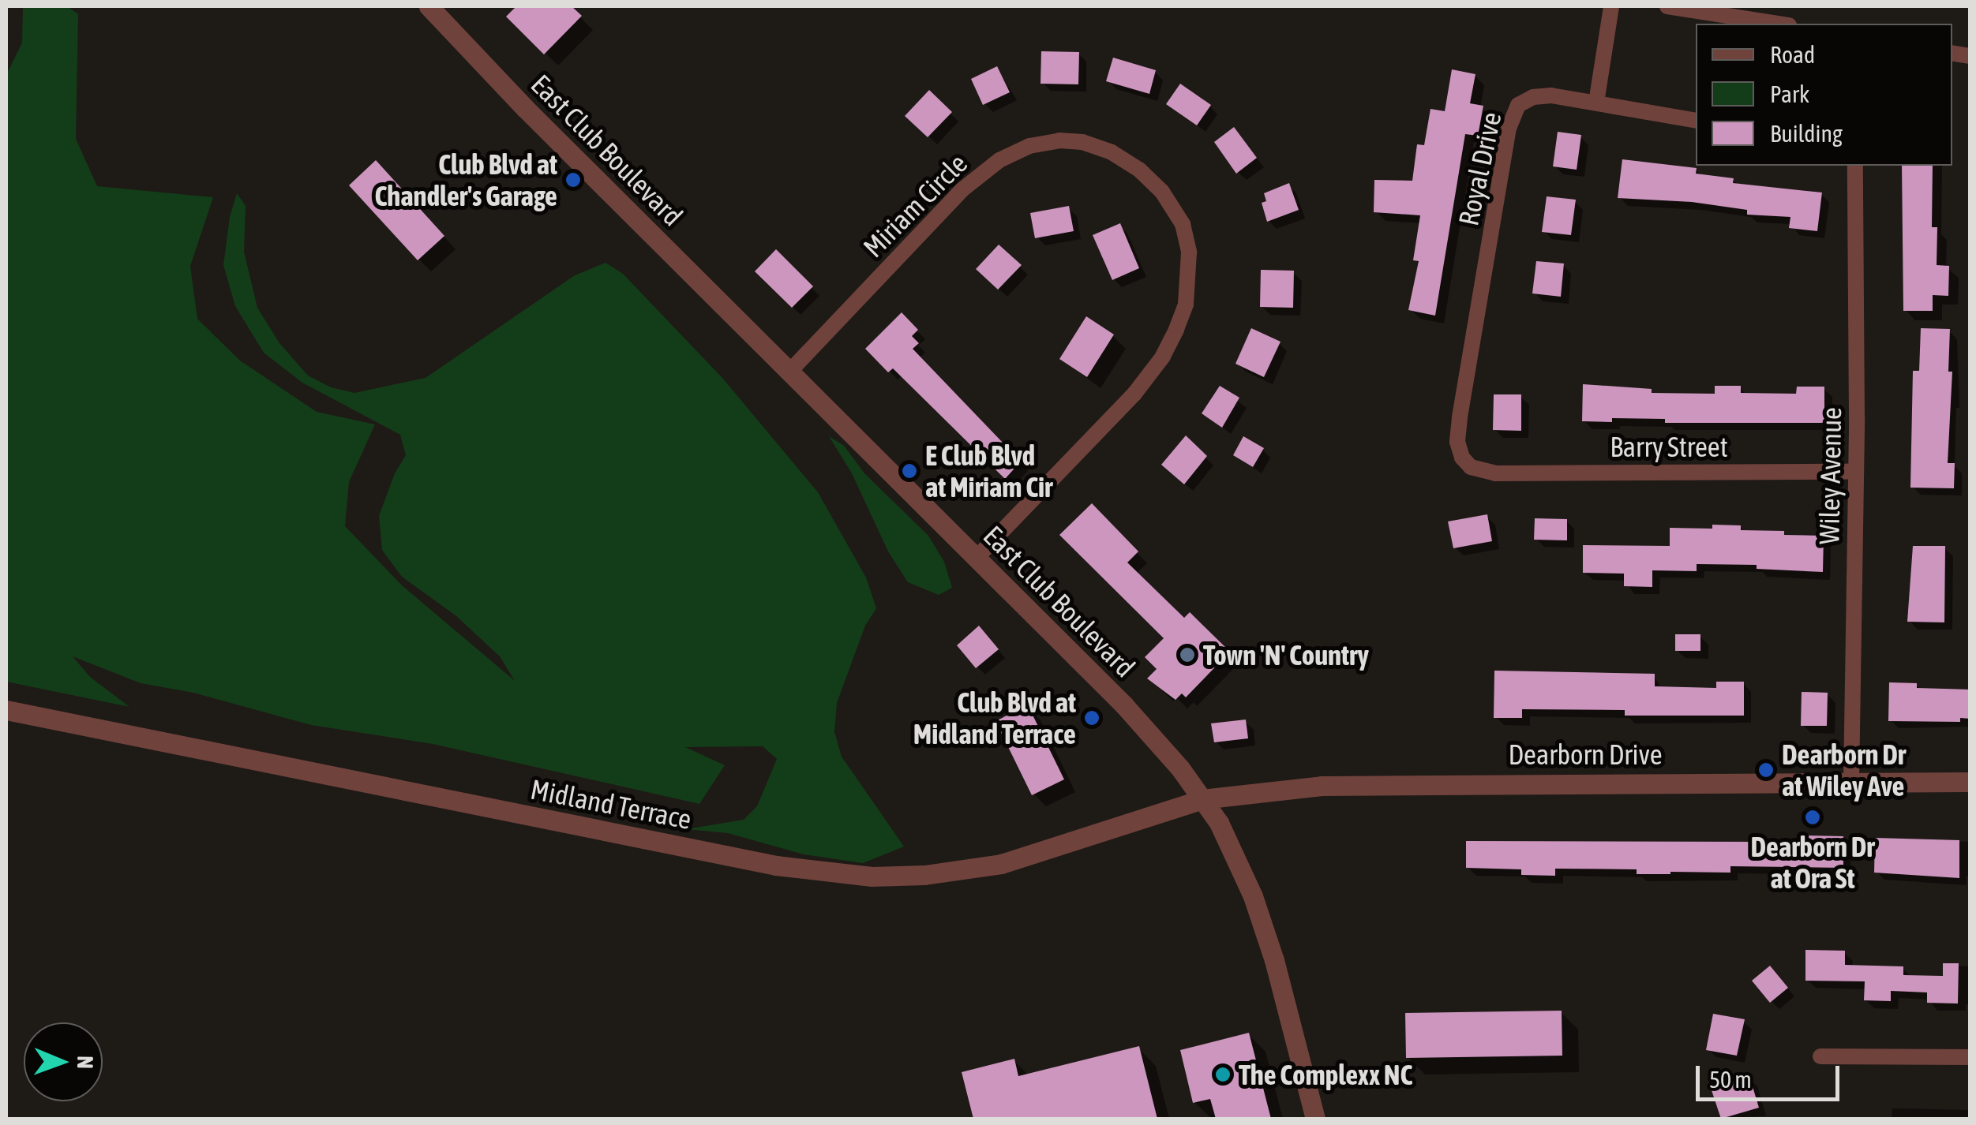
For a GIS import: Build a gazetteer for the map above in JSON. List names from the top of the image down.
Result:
{
  "streets": {
    "street": [
      "East Club Boulevard",
      "Royal Drive",
      "Miriam Circle",
      "Barry Street",
      "Wiley Avenue",
      "Dearborn Drive",
      "Midland Terrace"
    ]
  },
  "crossings": [
    ["East Club Boulevard", "Miriam Circle"],
    ["East Club Boulevard", "Dearborn Drive"],
    ["East Club Boulevard", "Midland Terrace"],
    ["Royal Drive", "Barry Street"],
    ["Barry Street", "Wiley Avenue"],
    ["Wiley Avenue", "Dearborn Drive"],
    ["Dearborn Drive", "Midland Terrace"]
  ],
  "places": [
    "Club Blvd at Chandler's Garage",
    "E Club Blvd at Miriam Cir",
    "Town 'N' Country",
    "Club Blvd at Midland Terrace",
    "Dearborn Dr at Wiley Ave",
    "Dearborn Dr at Ora St",
    "The Complexx NC"
  ],
  "legend": ["Road", "Park", "Building"],
  "scale_bar": "50 m",
  "north": "right"
}
